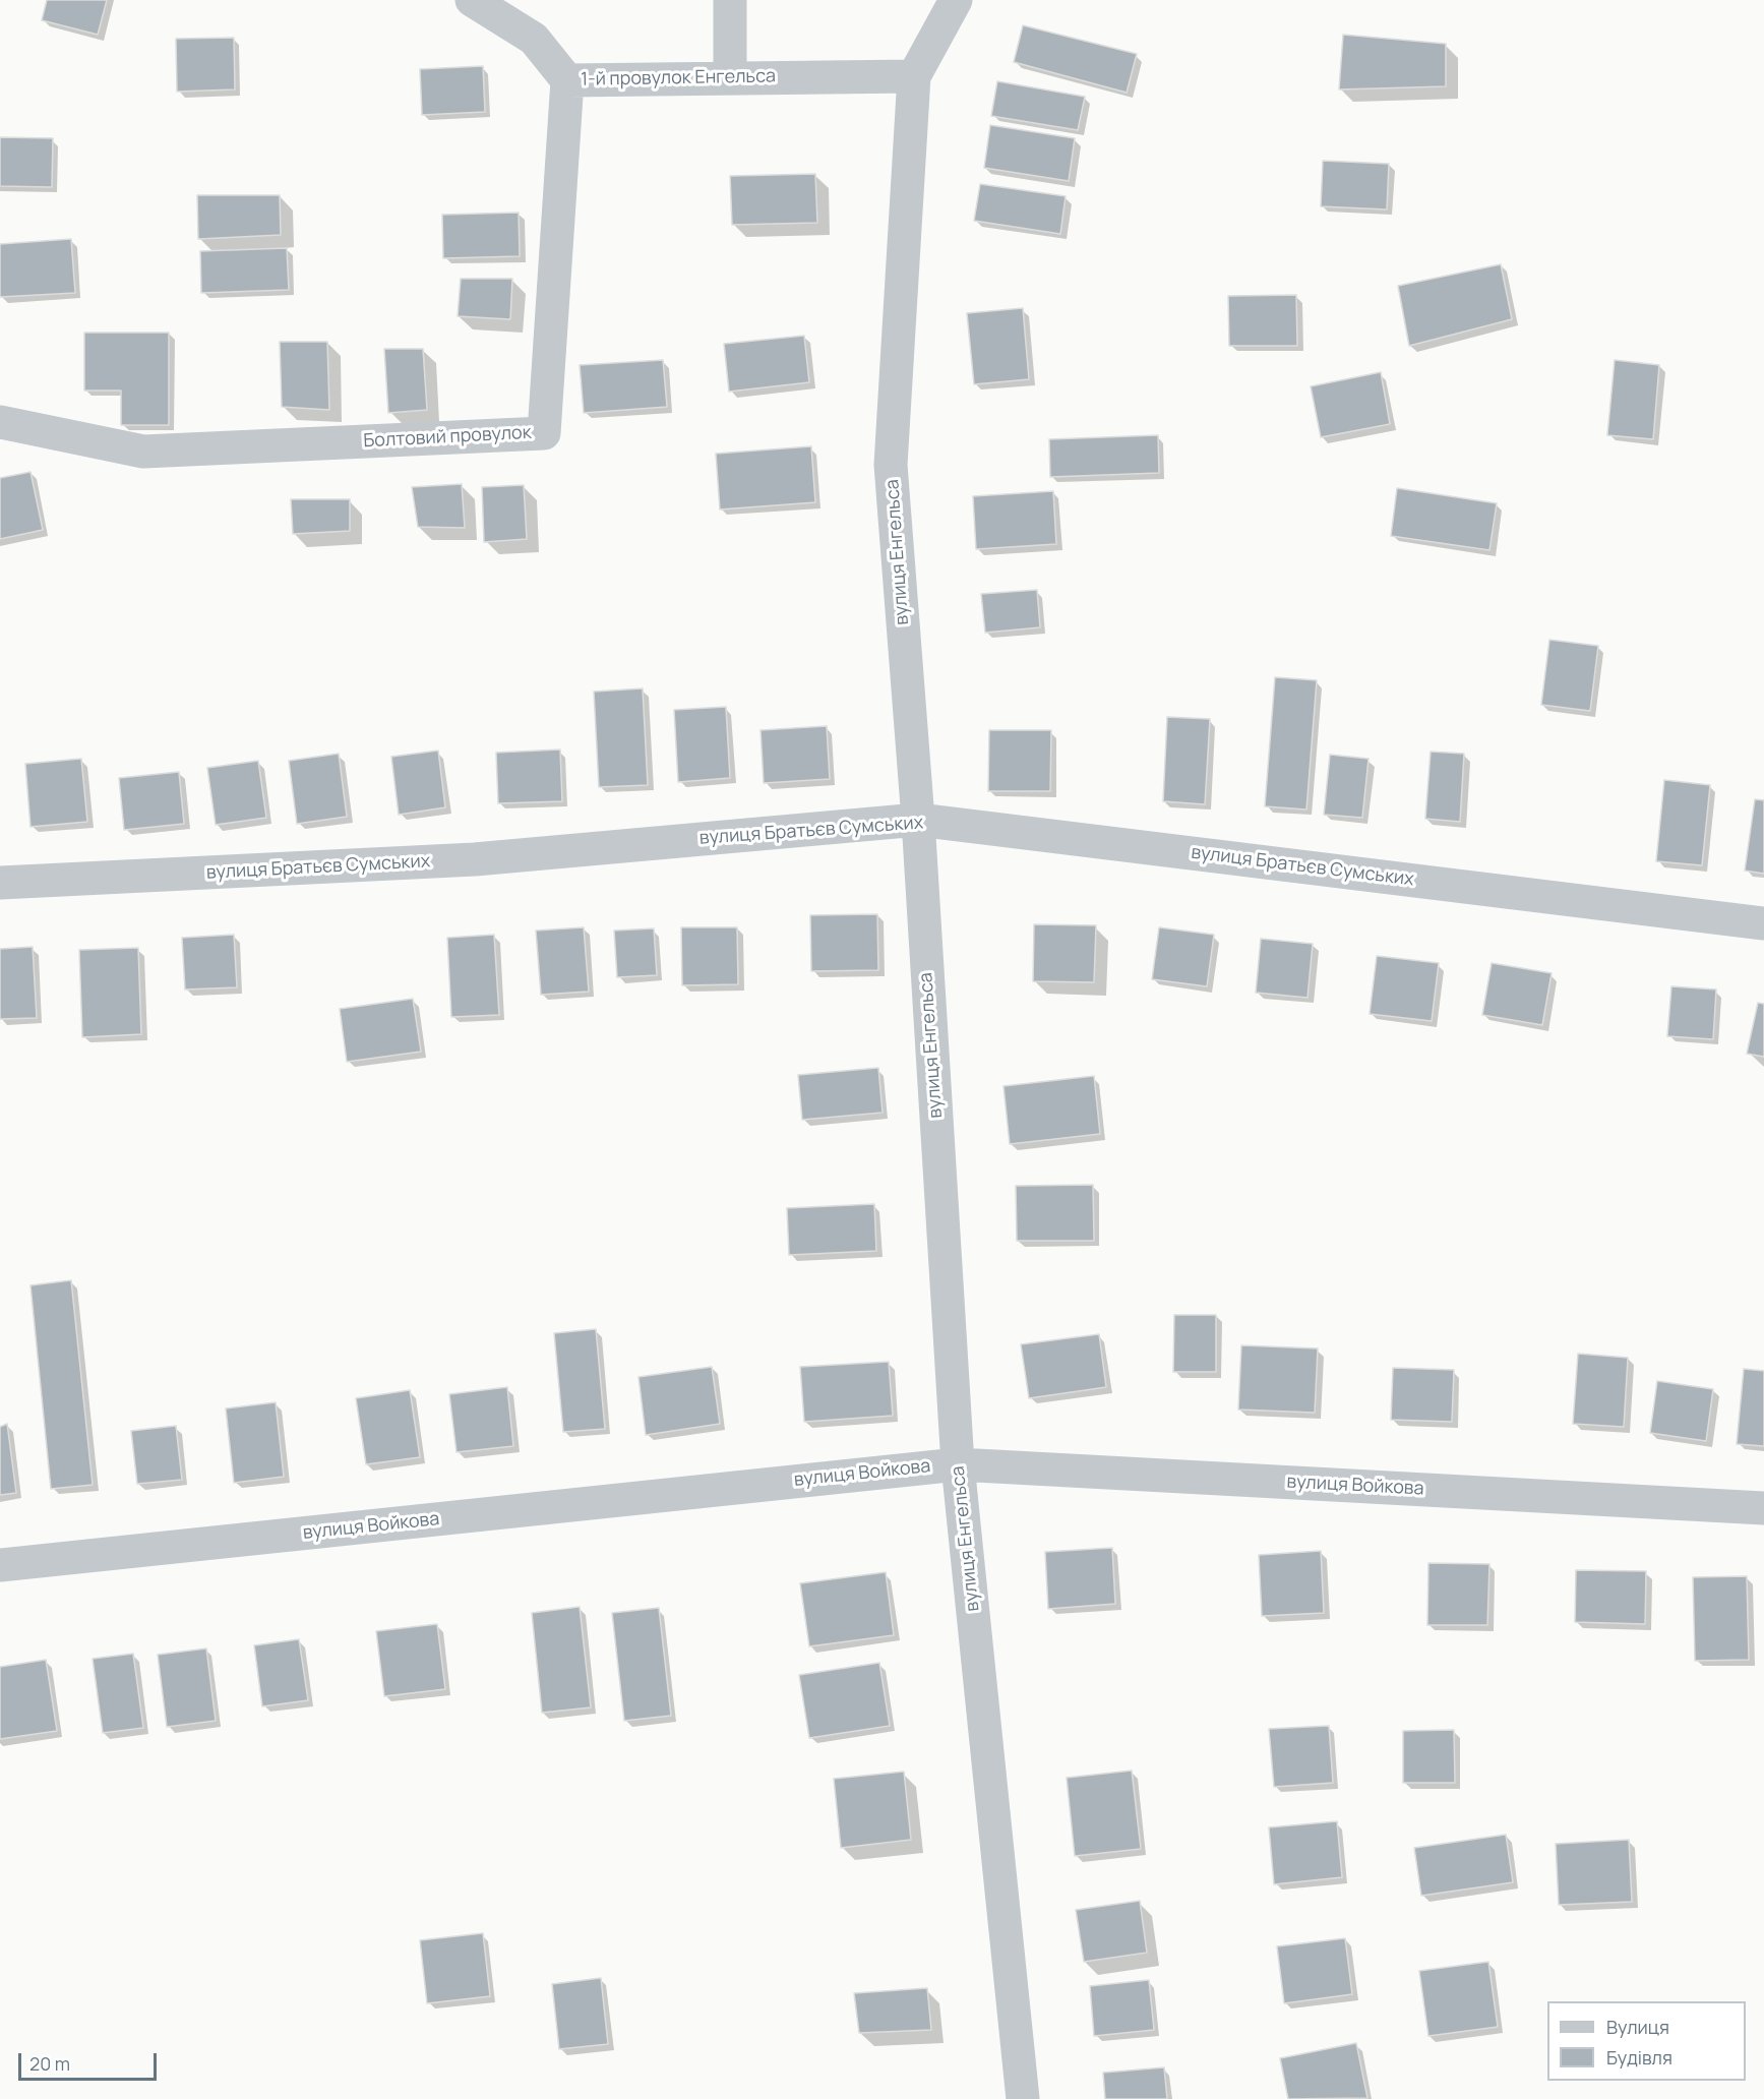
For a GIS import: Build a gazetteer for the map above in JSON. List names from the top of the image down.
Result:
{
  "streets": {
    "street": [
      "1-й провулок Енгельса",
      "Болтовий провулок",
      "вулиця Енгельса",
      "вулиця Братьєв Сумських",
      "вулиця Войкова"
    ]
  },
  "crossings": [
    ["1-й провулок Енгельса", "Болтовий провулок"],
    ["1-й провулок Енгельса", "вулиця Енгельса"],
    ["вулиця Енгельса", "вулиця Братьєв Сумських"],
    ["вулиця Енгельса", "вулиця Войкова"]
  ],
  "legend": ["Вулиця", "Будівля"],
  "scale_bar": "20 m"
}
